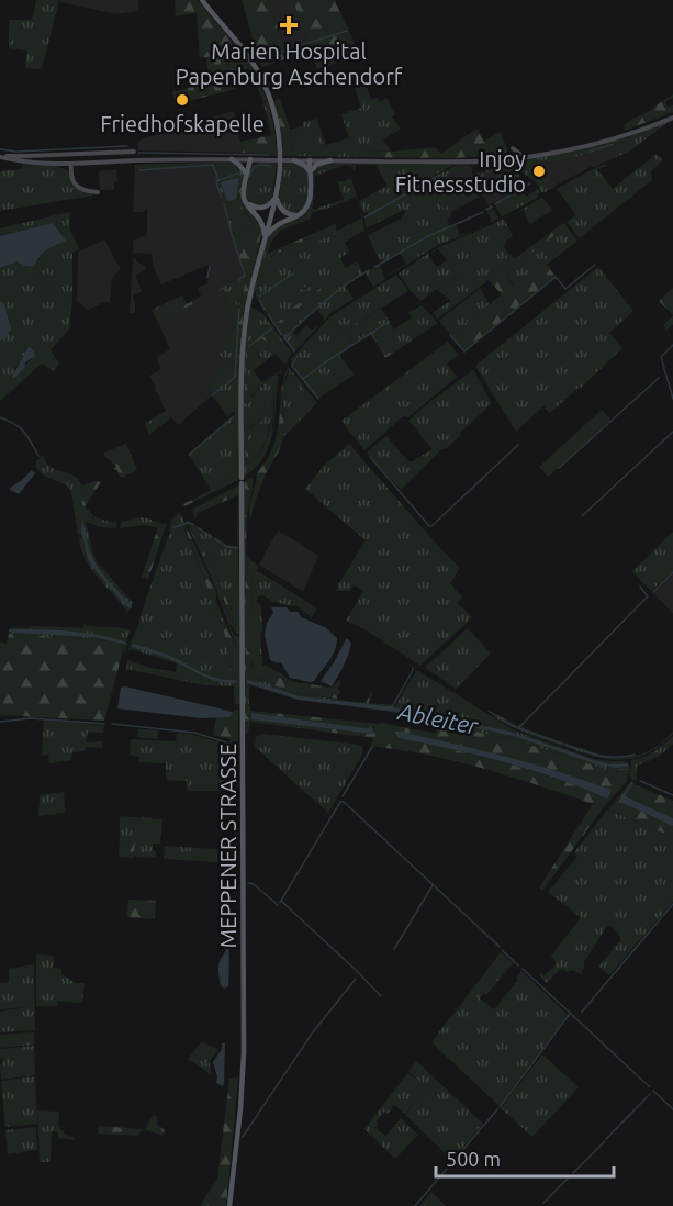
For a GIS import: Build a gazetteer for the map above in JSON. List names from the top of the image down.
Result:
{
  "streets": {
    "main road": ["MEPPENER STRASSE"]
  },
  "water": ["Ableiter"],
  "places": {
    "health": ["Marien Hospital Papenburg Aschendorf"],
    "other": ["Friedhofskapelle", "Injoy Fitnessstudio"]
  },
  "scale_bar": "500 m"
}
